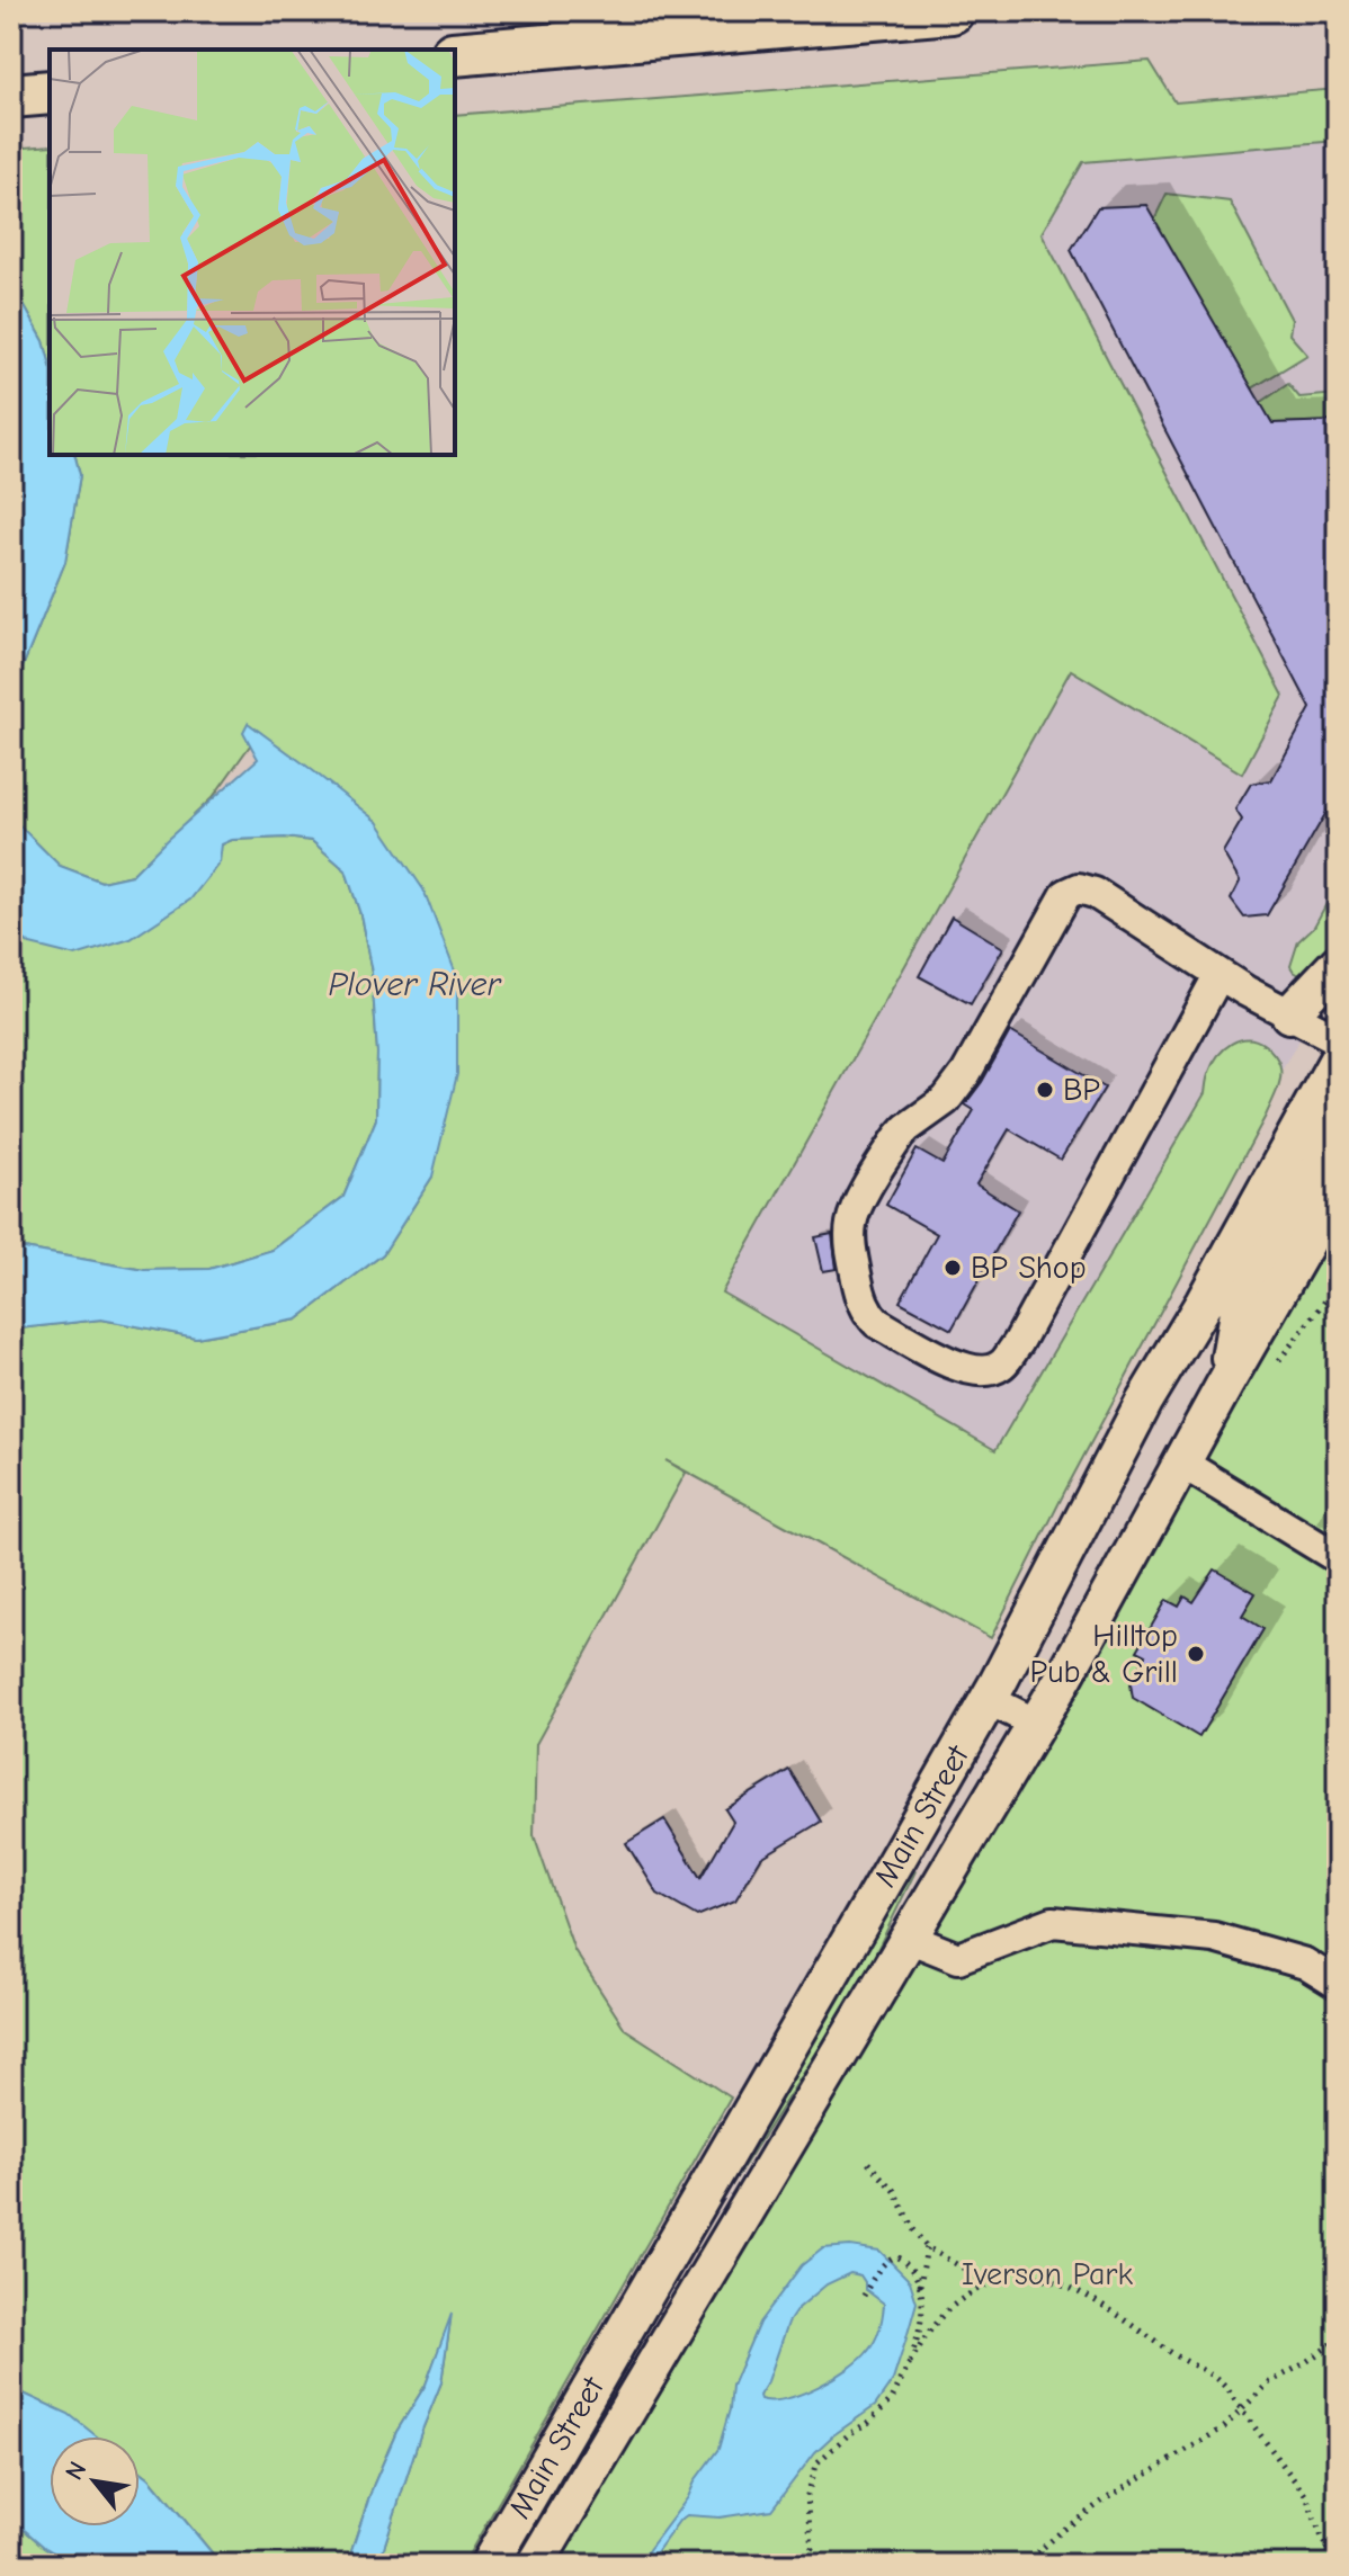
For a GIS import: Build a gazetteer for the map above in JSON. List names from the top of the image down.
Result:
{
  "streets": {
    "main road": ["Main Street"]
  },
  "water": ["Plover River"],
  "parks": ["Iverson Park"],
  "places": ["BP", "BP Shop", "Hilltop Pub & Grill"],
  "north": "top left"
}
